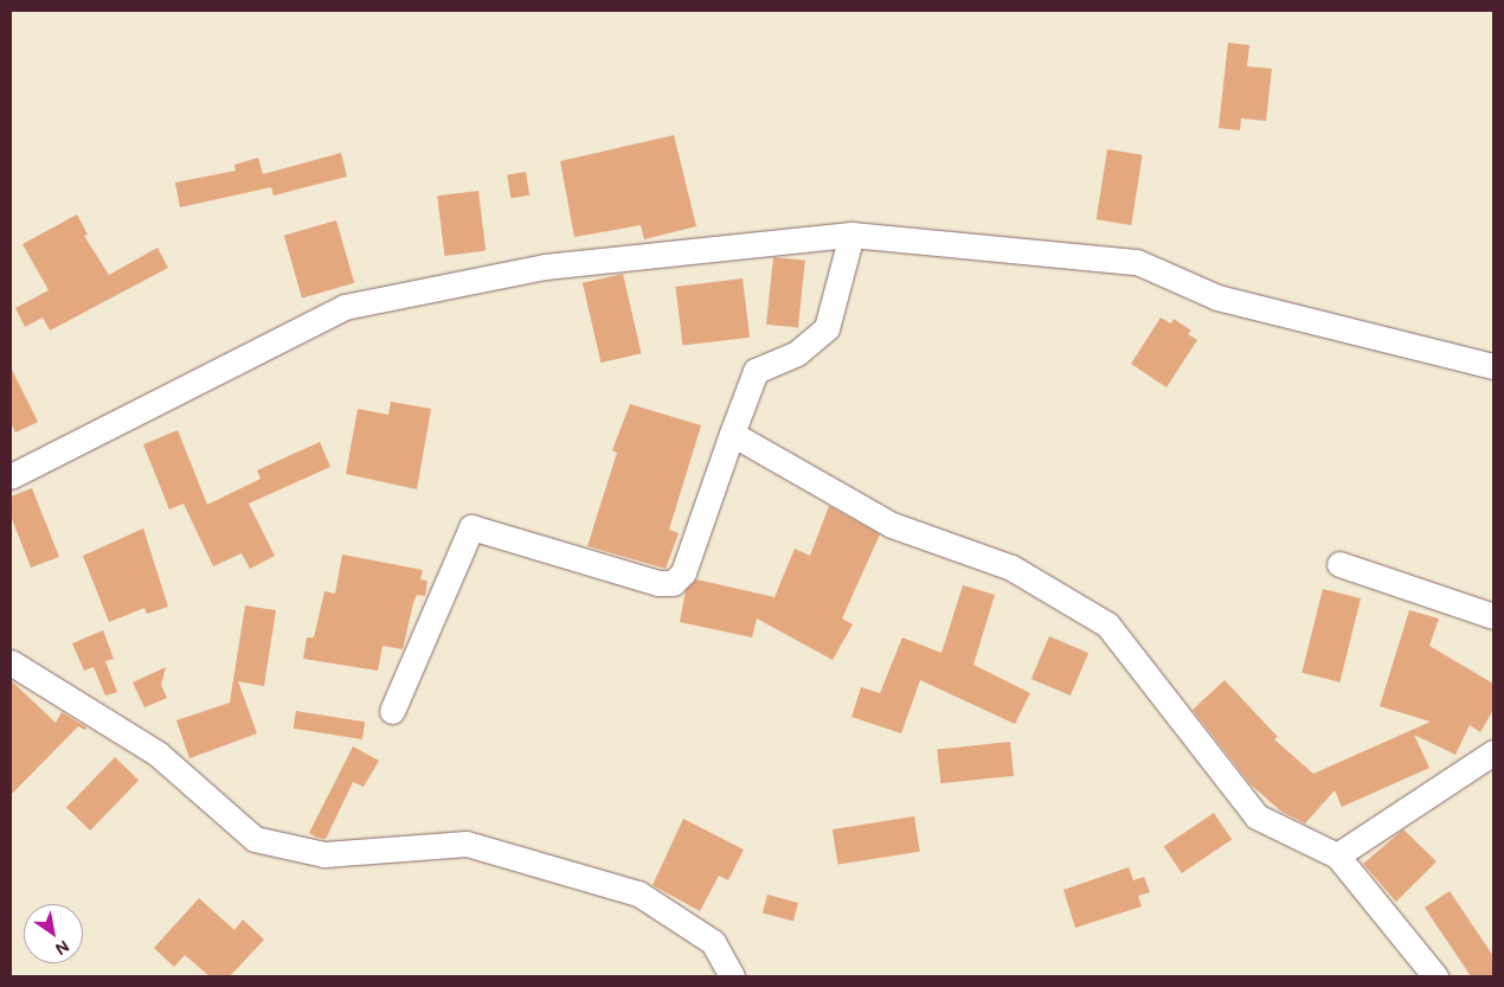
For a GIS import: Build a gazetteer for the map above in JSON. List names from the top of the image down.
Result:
{
  "north": "bottom right"
}
